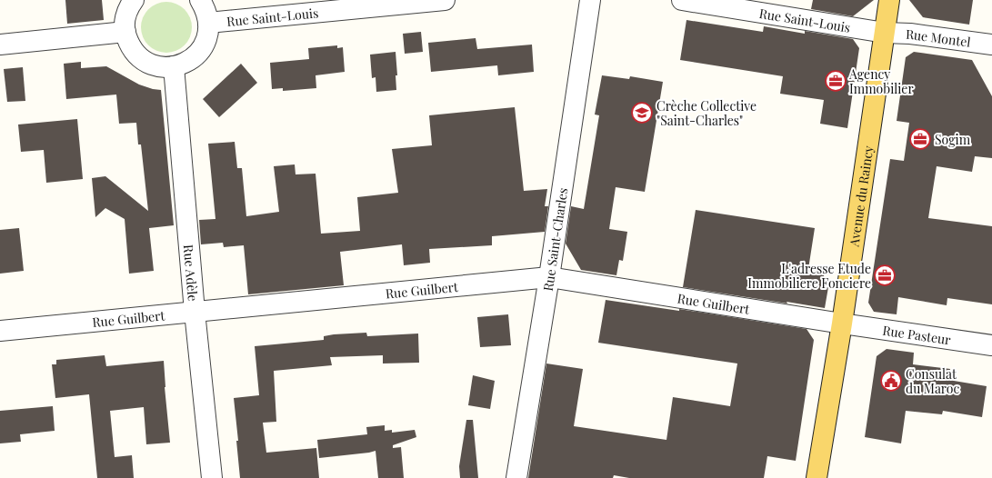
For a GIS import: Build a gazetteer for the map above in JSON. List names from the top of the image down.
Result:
{
  "streets": {
    "main road": ["Avenue du Raincy"],
    "street": [
      "Rue Saint-Louis",
      "Rue Montel",
      "Rue Saint-Charles",
      "Rue Adèle",
      "Rue Guilbert",
      "Rue Pasteur"
    ]
  },
  "crossings": [
    ["Rue Saint-Louis", "Rue Montel"],
    ["Rue Saint-Louis", "Avenue du Raincy"],
    ["Rue Montel", "Avenue du Raincy"],
    ["Avenue du Raincy", "Rue Guilbert"],
    ["Avenue du Raincy", "Rue Pasteur"],
    ["Rue Saint-Charles", "Rue Guilbert"],
    ["Rue Adèle", "Rue Guilbert"],
    ["Rue Guilbert", "Rue Pasteur"]
  ],
  "places": {
    "office": ["Agency Immobilier", "Sogim", "L'adresse Etude Immobiliere Fonciere"],
    "school or university": ["Crèche Collective \"Saint-Charles\""],
    "public building": ["Consulat du Maroc"]
  }
}
